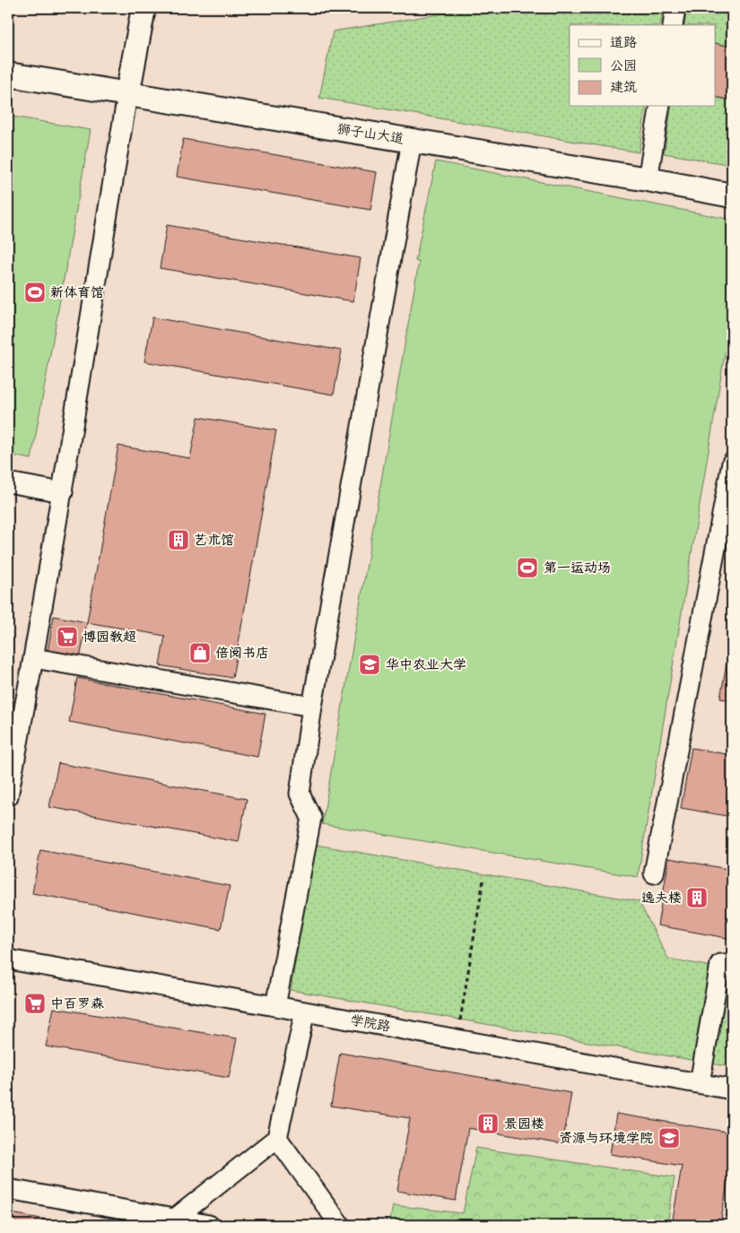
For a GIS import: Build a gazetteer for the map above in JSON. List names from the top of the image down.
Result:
{
  "streets": {
    "street": ["狮子山大道", "学院路"]
  },
  "places": {
    "sports": ["新体育馆", "第一运动场"],
    "building": ["艺术馆", "逸夫楼", "景园楼"],
    "supermarket": ["博园教超", "中百罗森"],
    "shop": ["倍阅书店"],
    "school or university": ["华中农业大学", "资源与环境学院"]
  },
  "legend": ["道路", "公园", "建筑"]
}
